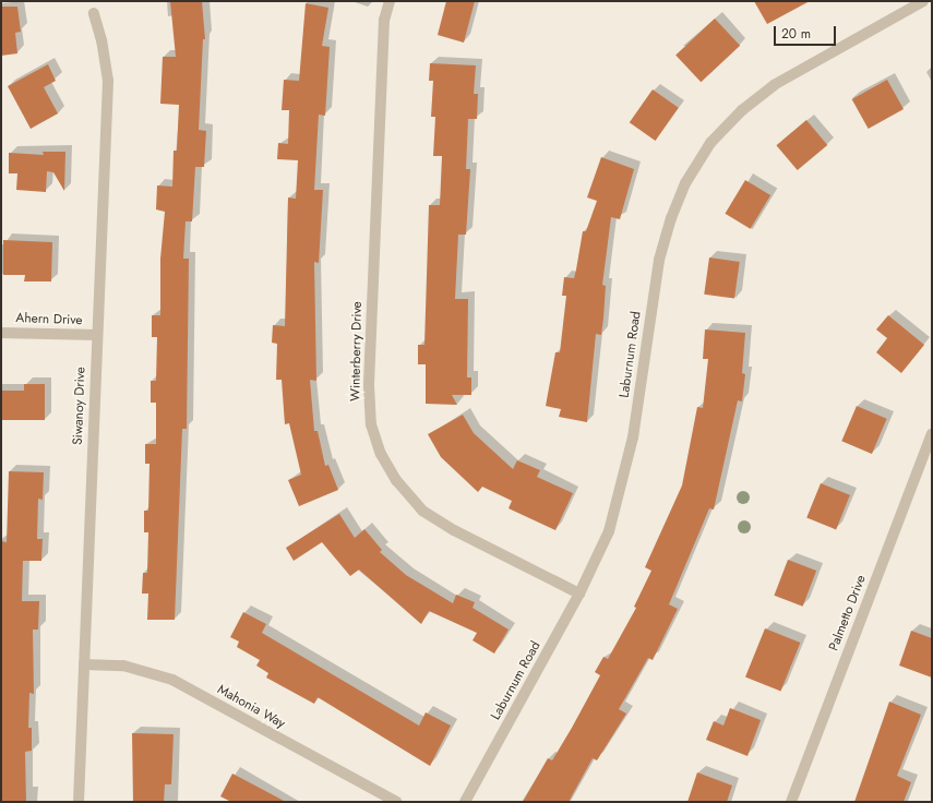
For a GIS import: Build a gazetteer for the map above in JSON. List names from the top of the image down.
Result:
{
  "streets": {
    "street": [
      "Ahern Drive",
      "Winterberry Drive",
      "Laburnum Road",
      "Siwanoy Drive",
      "Palmetto Drive",
      "Mahonia Way"
    ]
  },
  "crossings": [
    ["Ahern Drive", "Siwanoy Drive"],
    ["Winterberry Drive", "Laburnum Road"],
    ["Siwanoy Drive", "Mahonia Way"]
  ],
  "scale_bar": "20 m"
}
